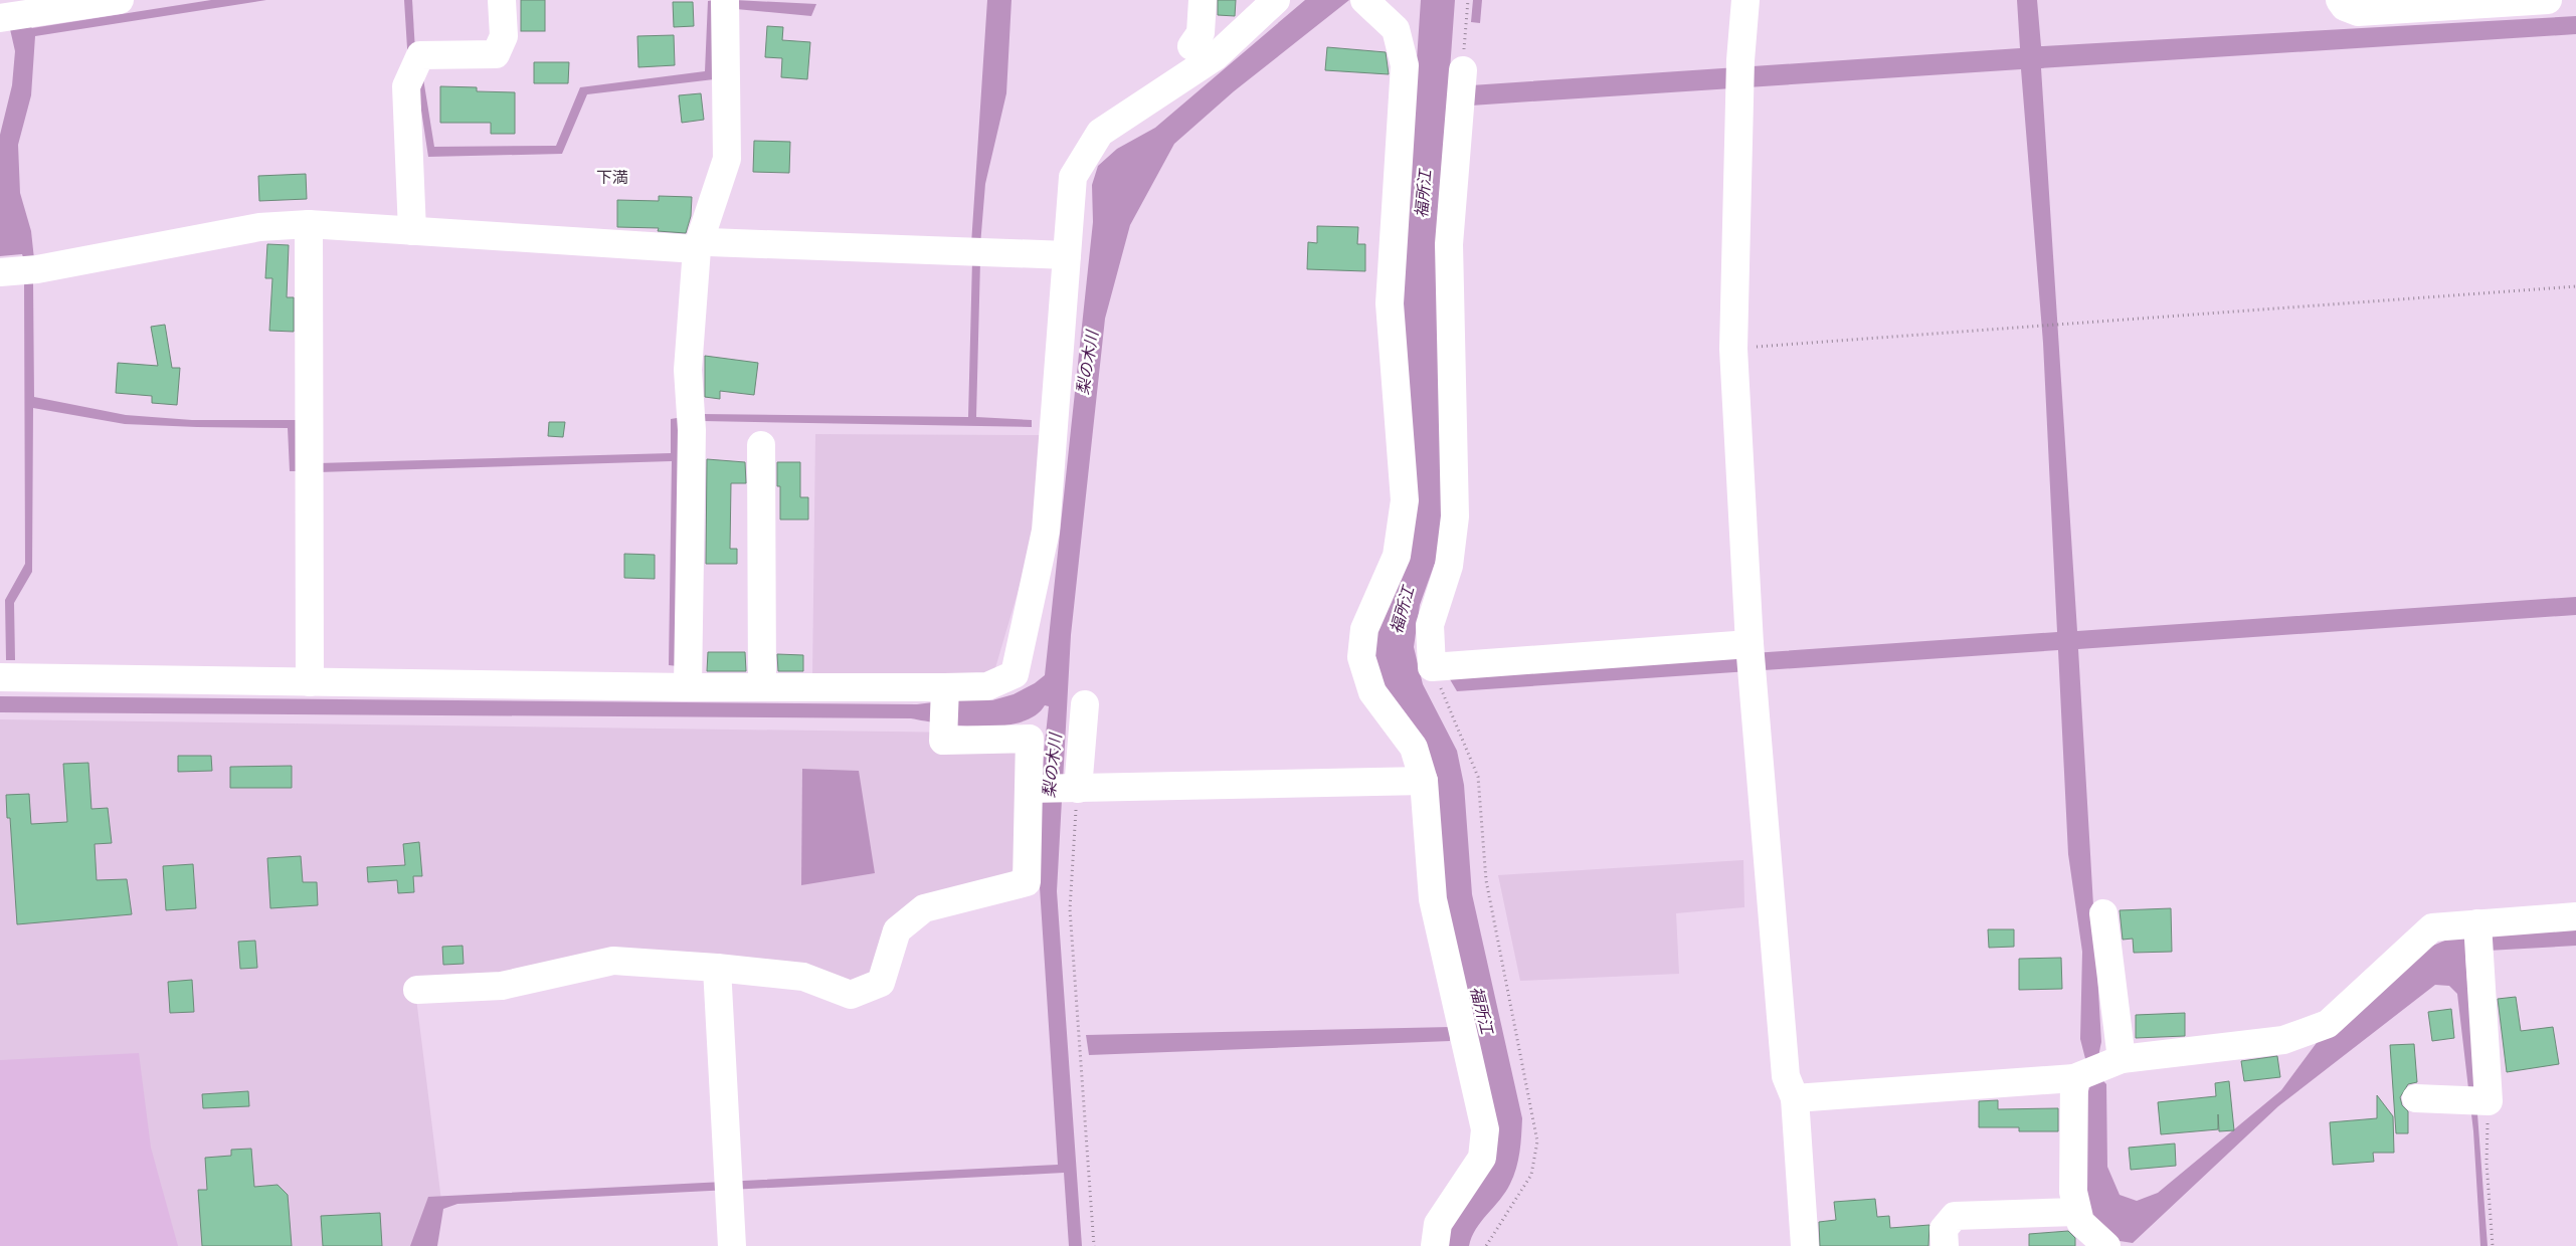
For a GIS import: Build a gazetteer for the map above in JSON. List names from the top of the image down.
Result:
{
  "districts": ["下満"],
  "water": ["福所江", "梨の木川"]
}
